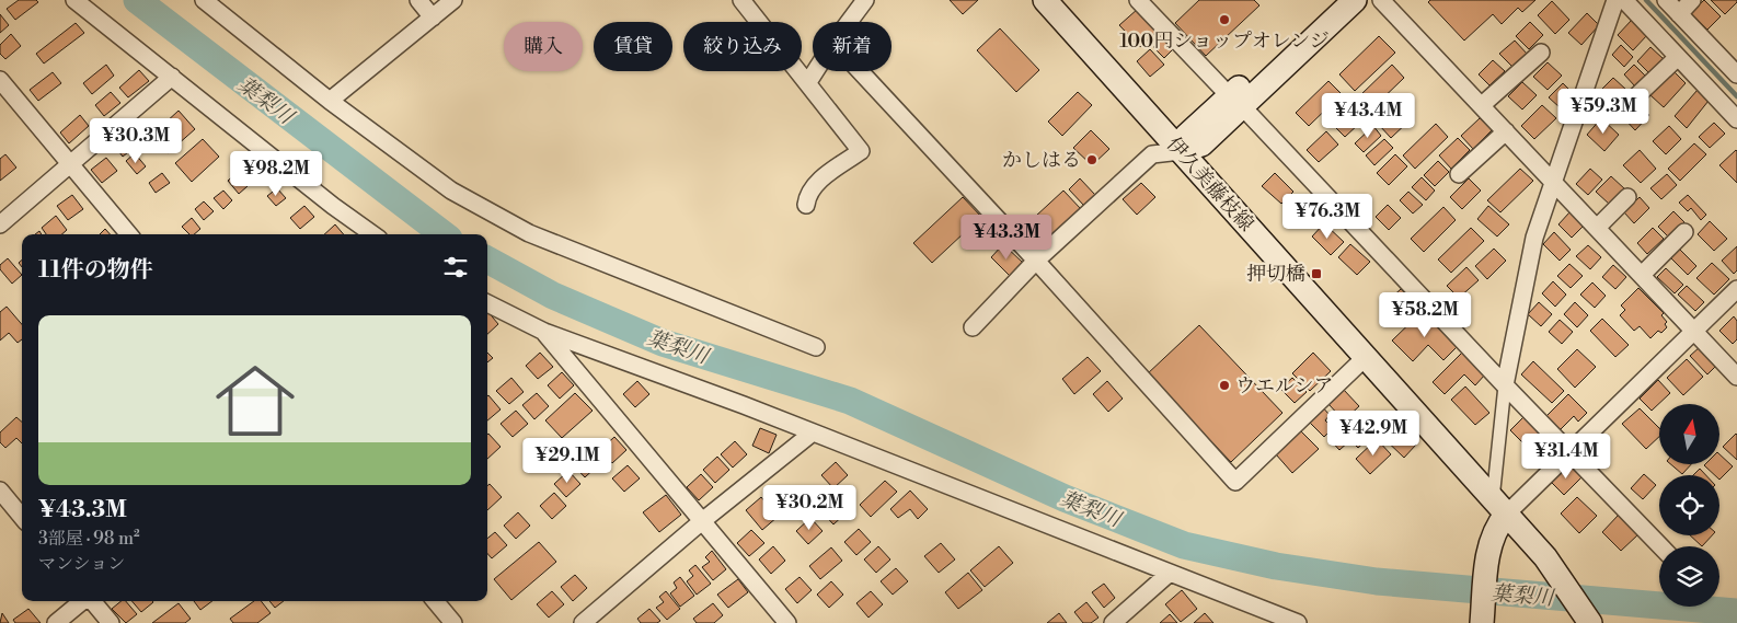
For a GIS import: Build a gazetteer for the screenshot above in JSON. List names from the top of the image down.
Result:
{
  "streets": {
    "main road": ["伊久美藤枝線"]
  },
  "water": ["葉梨川"],
  "places": {
    "other": ["100円ショップオレンジ", "かしはる", "ウエルシア"],
    "transit": ["押切橋"]
  },
  "north": "top",
  "page": {
    "chip": [
      "購入",
      "賃貸",
      "絞り込み",
      "新着"
    ],
    "price": [
      "¥59.3M",
      "¥43.4M",
      "¥30.3M",
      "¥98.2M",
      "¥76.3M",
      "¥43.3M",
      "¥58.2M",
      "¥42.9M",
      "¥31.4M",
      "¥29.1M",
      "¥30.2M"
    ],
    "heading": "11件の物件",
    "list": [
      {
        "name": "¥43.3M",
        "note": "3部屋 · 98 m² · マンション"
      }
    ]
  }
}
